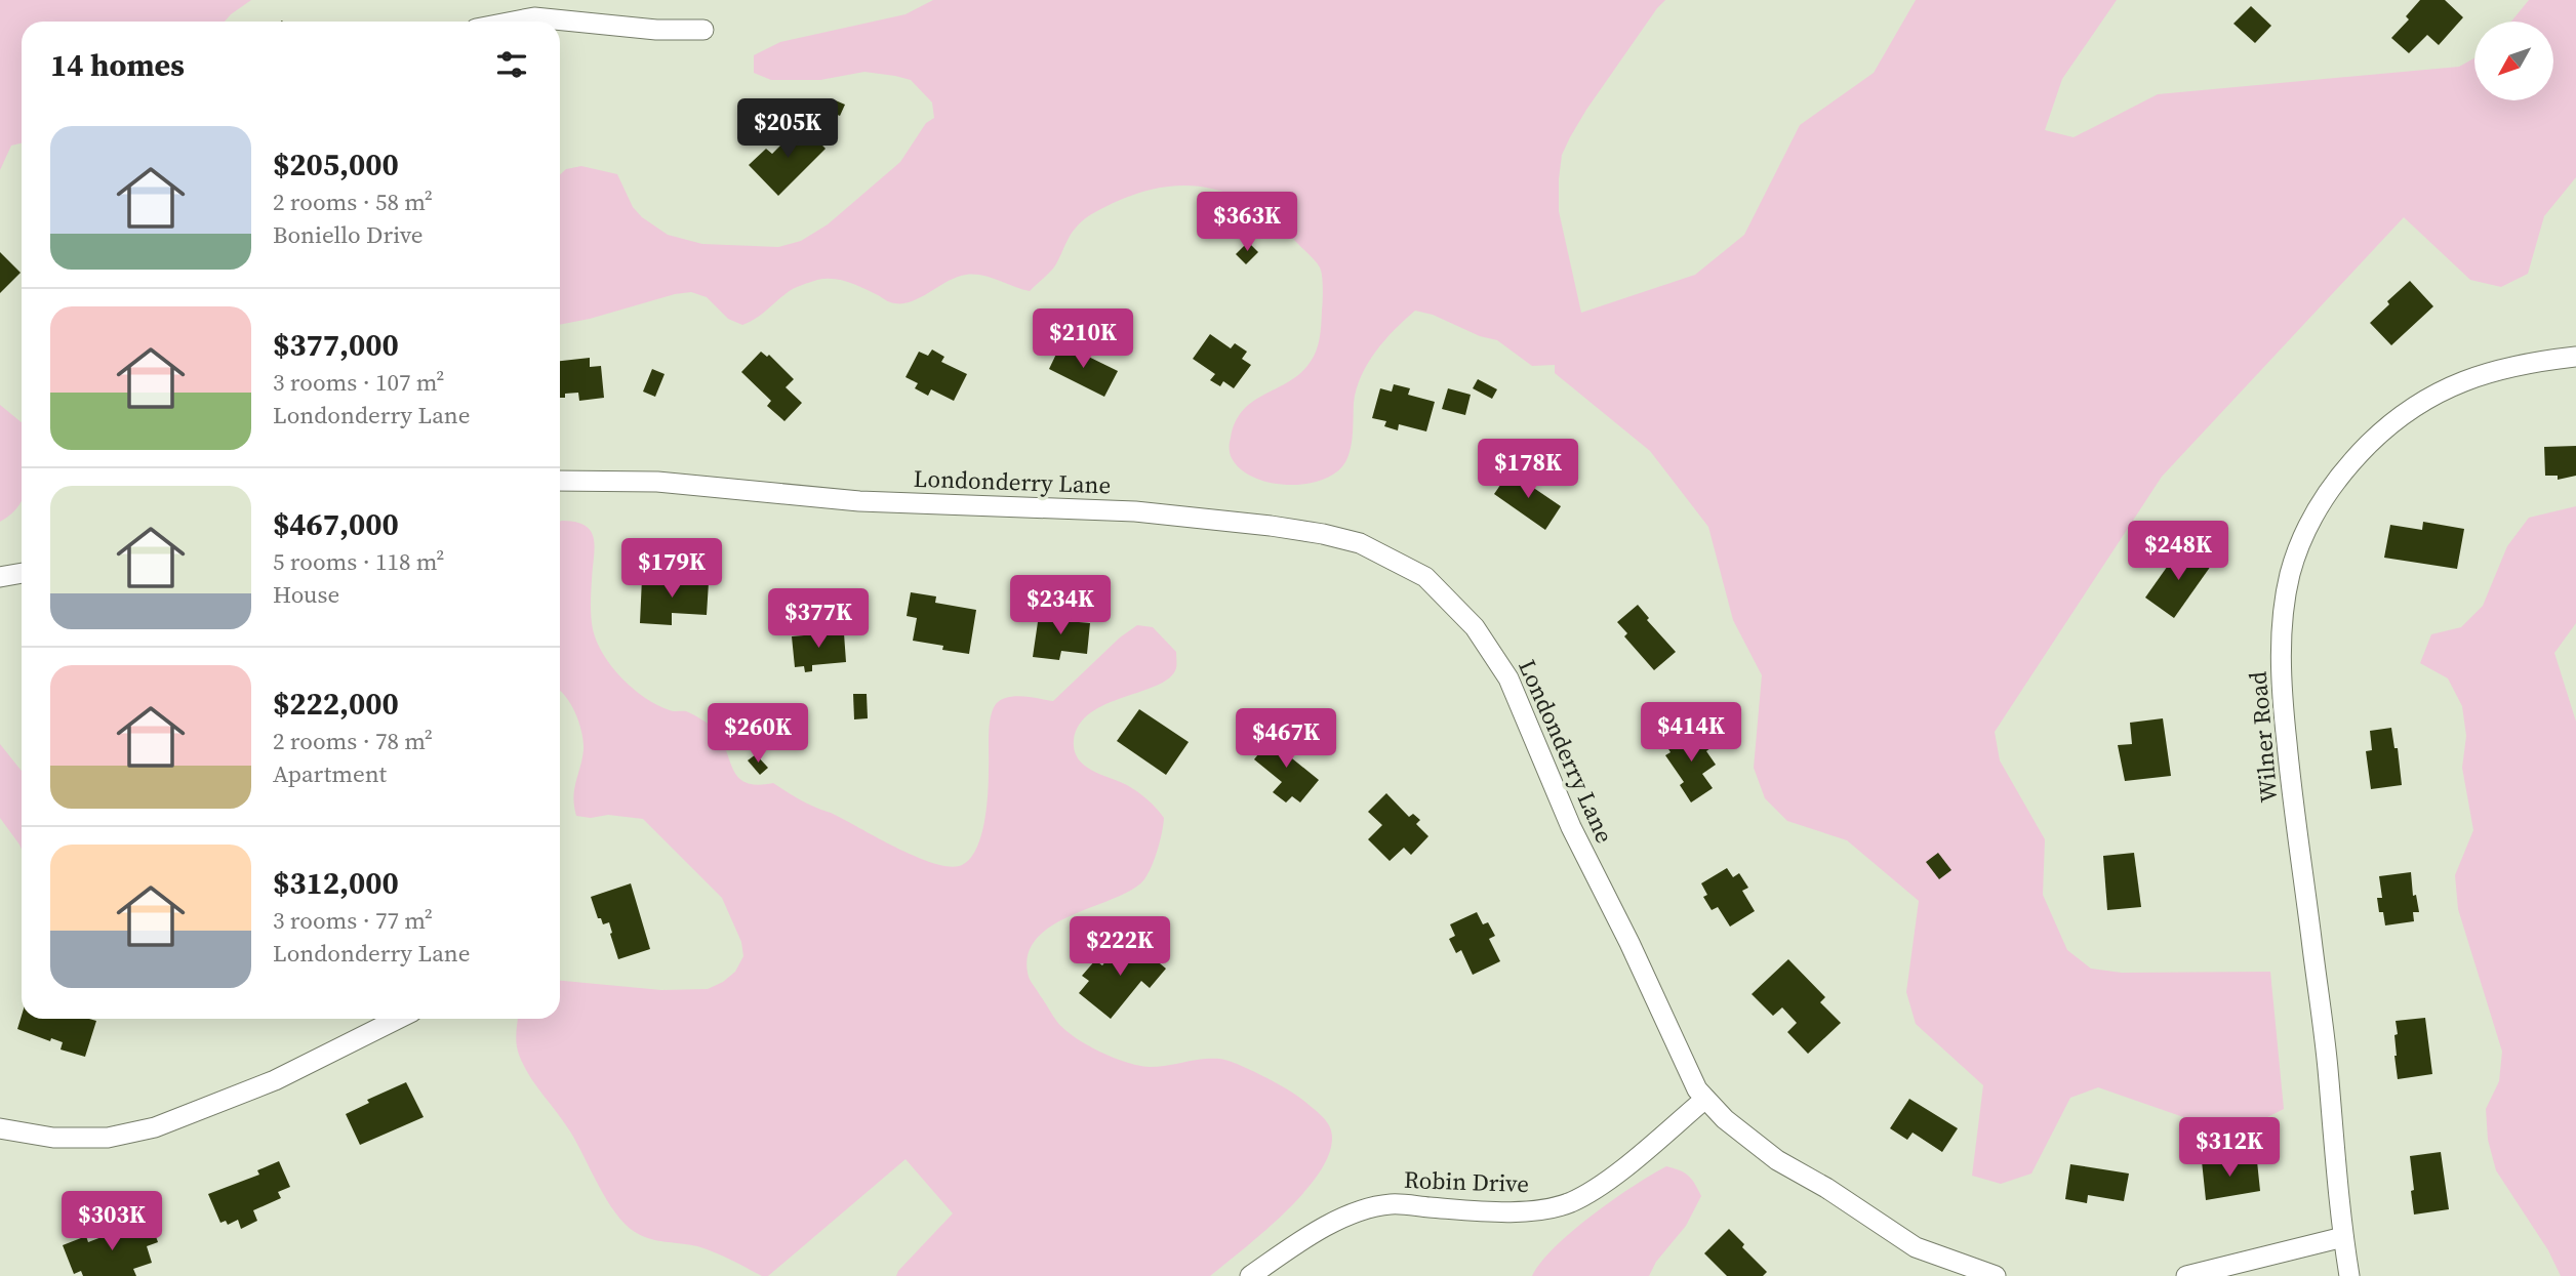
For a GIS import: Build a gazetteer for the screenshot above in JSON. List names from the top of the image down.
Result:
{
  "streets": {
    "street": ["Londonderry Lane", "Wilner Road", "Robin Drive"]
  },
  "crossings": [
    ["Londonderry Lane", "Robin Drive"]
  ],
  "north": "bottom left",
  "page": {
    "heading": "14 homes",
    "price": [
      "$205K",
      "$363K",
      "$210K",
      "$178K",
      "$248K",
      "$179K",
      "$234K",
      "$377K",
      "$414K",
      "$260K",
      "$467K",
      "$222K",
      "$312K",
      "$303K"
    ],
    "list": [
      {
        "name": "$205,000",
        "note": "2 rooms · 58 m² · Boniello Drive"
      },
      {
        "name": "$377,000",
        "note": "3 rooms · 107 m² · Londonderry Lane"
      },
      {
        "name": "$467,000",
        "note": "5 rooms · 118 m² · House"
      },
      {
        "name": "$222,000",
        "note": "2 rooms · 78 m² · Apartment"
      },
      {
        "name": "$312,000",
        "note": "3 rooms · 77 m² · Londonderry Lane"
      }
    ]
  }
}
